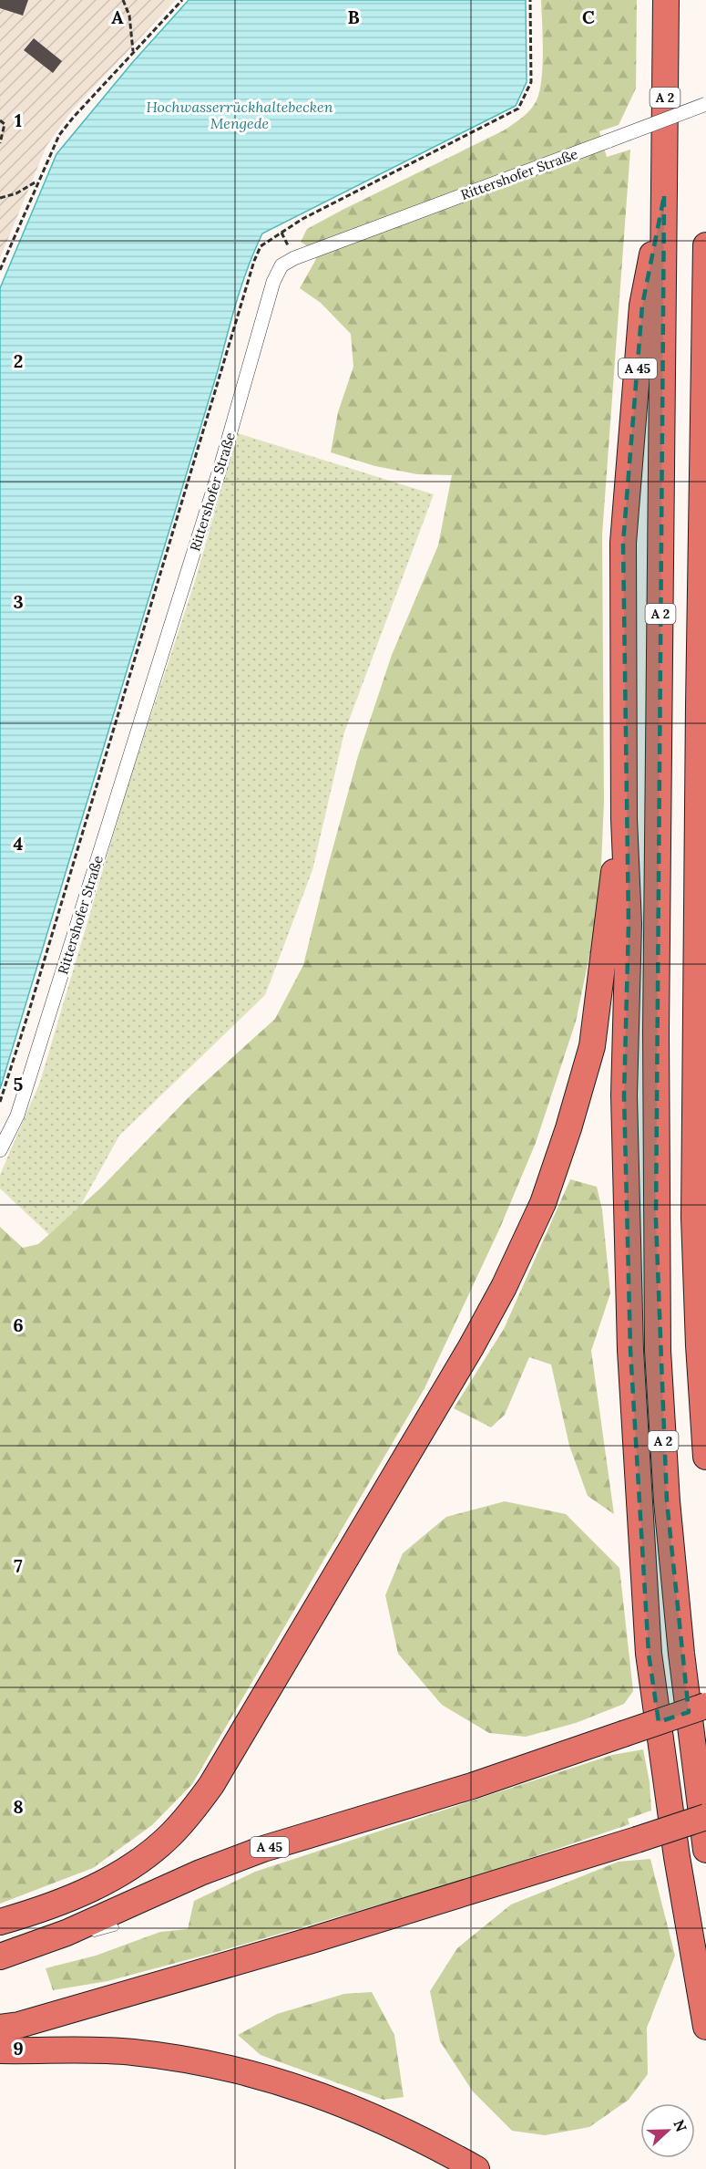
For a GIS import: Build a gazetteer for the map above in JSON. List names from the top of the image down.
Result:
{
  "streets": {
    "highway": ["A 2", "A 45"],
    "street": ["Rittershofer Straße"]
  },
  "crossings": [
    ["A 2", "A 45"]
  ],
  "water": ["Hochwasserrückhaltebecken Mengede"],
  "north": "right",
  "grid": {
    "columns": ["A", "B", "C"],
    "rows": [
      "1",
      "2",
      "3",
      "4",
      "5",
      "6",
      "7",
      "8",
      "9"
    ]
  }
}
